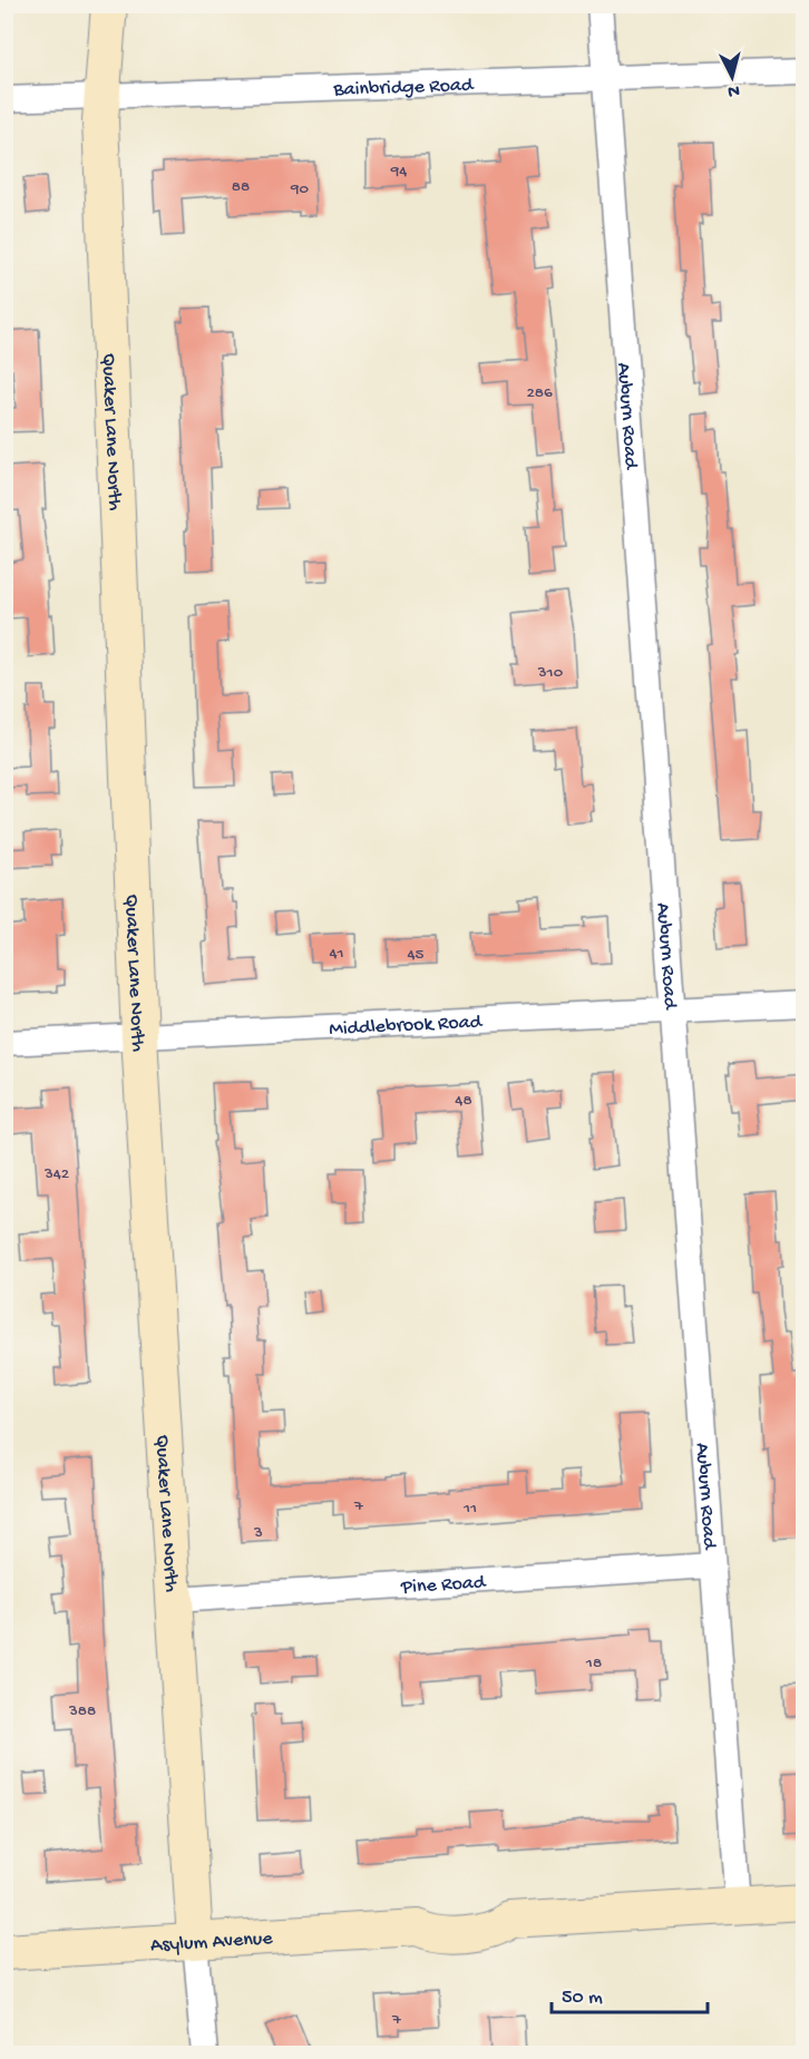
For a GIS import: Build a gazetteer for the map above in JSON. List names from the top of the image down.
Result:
{
  "streets": {
    "street": [
      "Bainbridge Road",
      "Auburn Road",
      "Quaker Lane North",
      "Middlebrook Road",
      "Pine Road",
      "Asylum Avenue"
    ]
  },
  "crossings": [
    ["Bainbridge Road", "Auburn Road"],
    ["Bainbridge Road", "Quaker Lane North"],
    ["Auburn Road", "Middlebrook Road"],
    ["Auburn Road", "Pine Road"],
    ["Auburn Road", "Asylum Avenue"],
    ["Quaker Lane North", "Middlebrook Road"],
    ["Quaker Lane North", "Pine Road"],
    ["Quaker Lane North", "Asylum Avenue"]
  ],
  "house_numbers": [
    "94",
    "88",
    "90",
    "286",
    "310",
    "41",
    "45",
    "48",
    "342",
    "7",
    "11",
    "3",
    "18",
    "388",
    "7"
  ],
  "scale_bar": "50 m",
  "north": "bottom"
}
